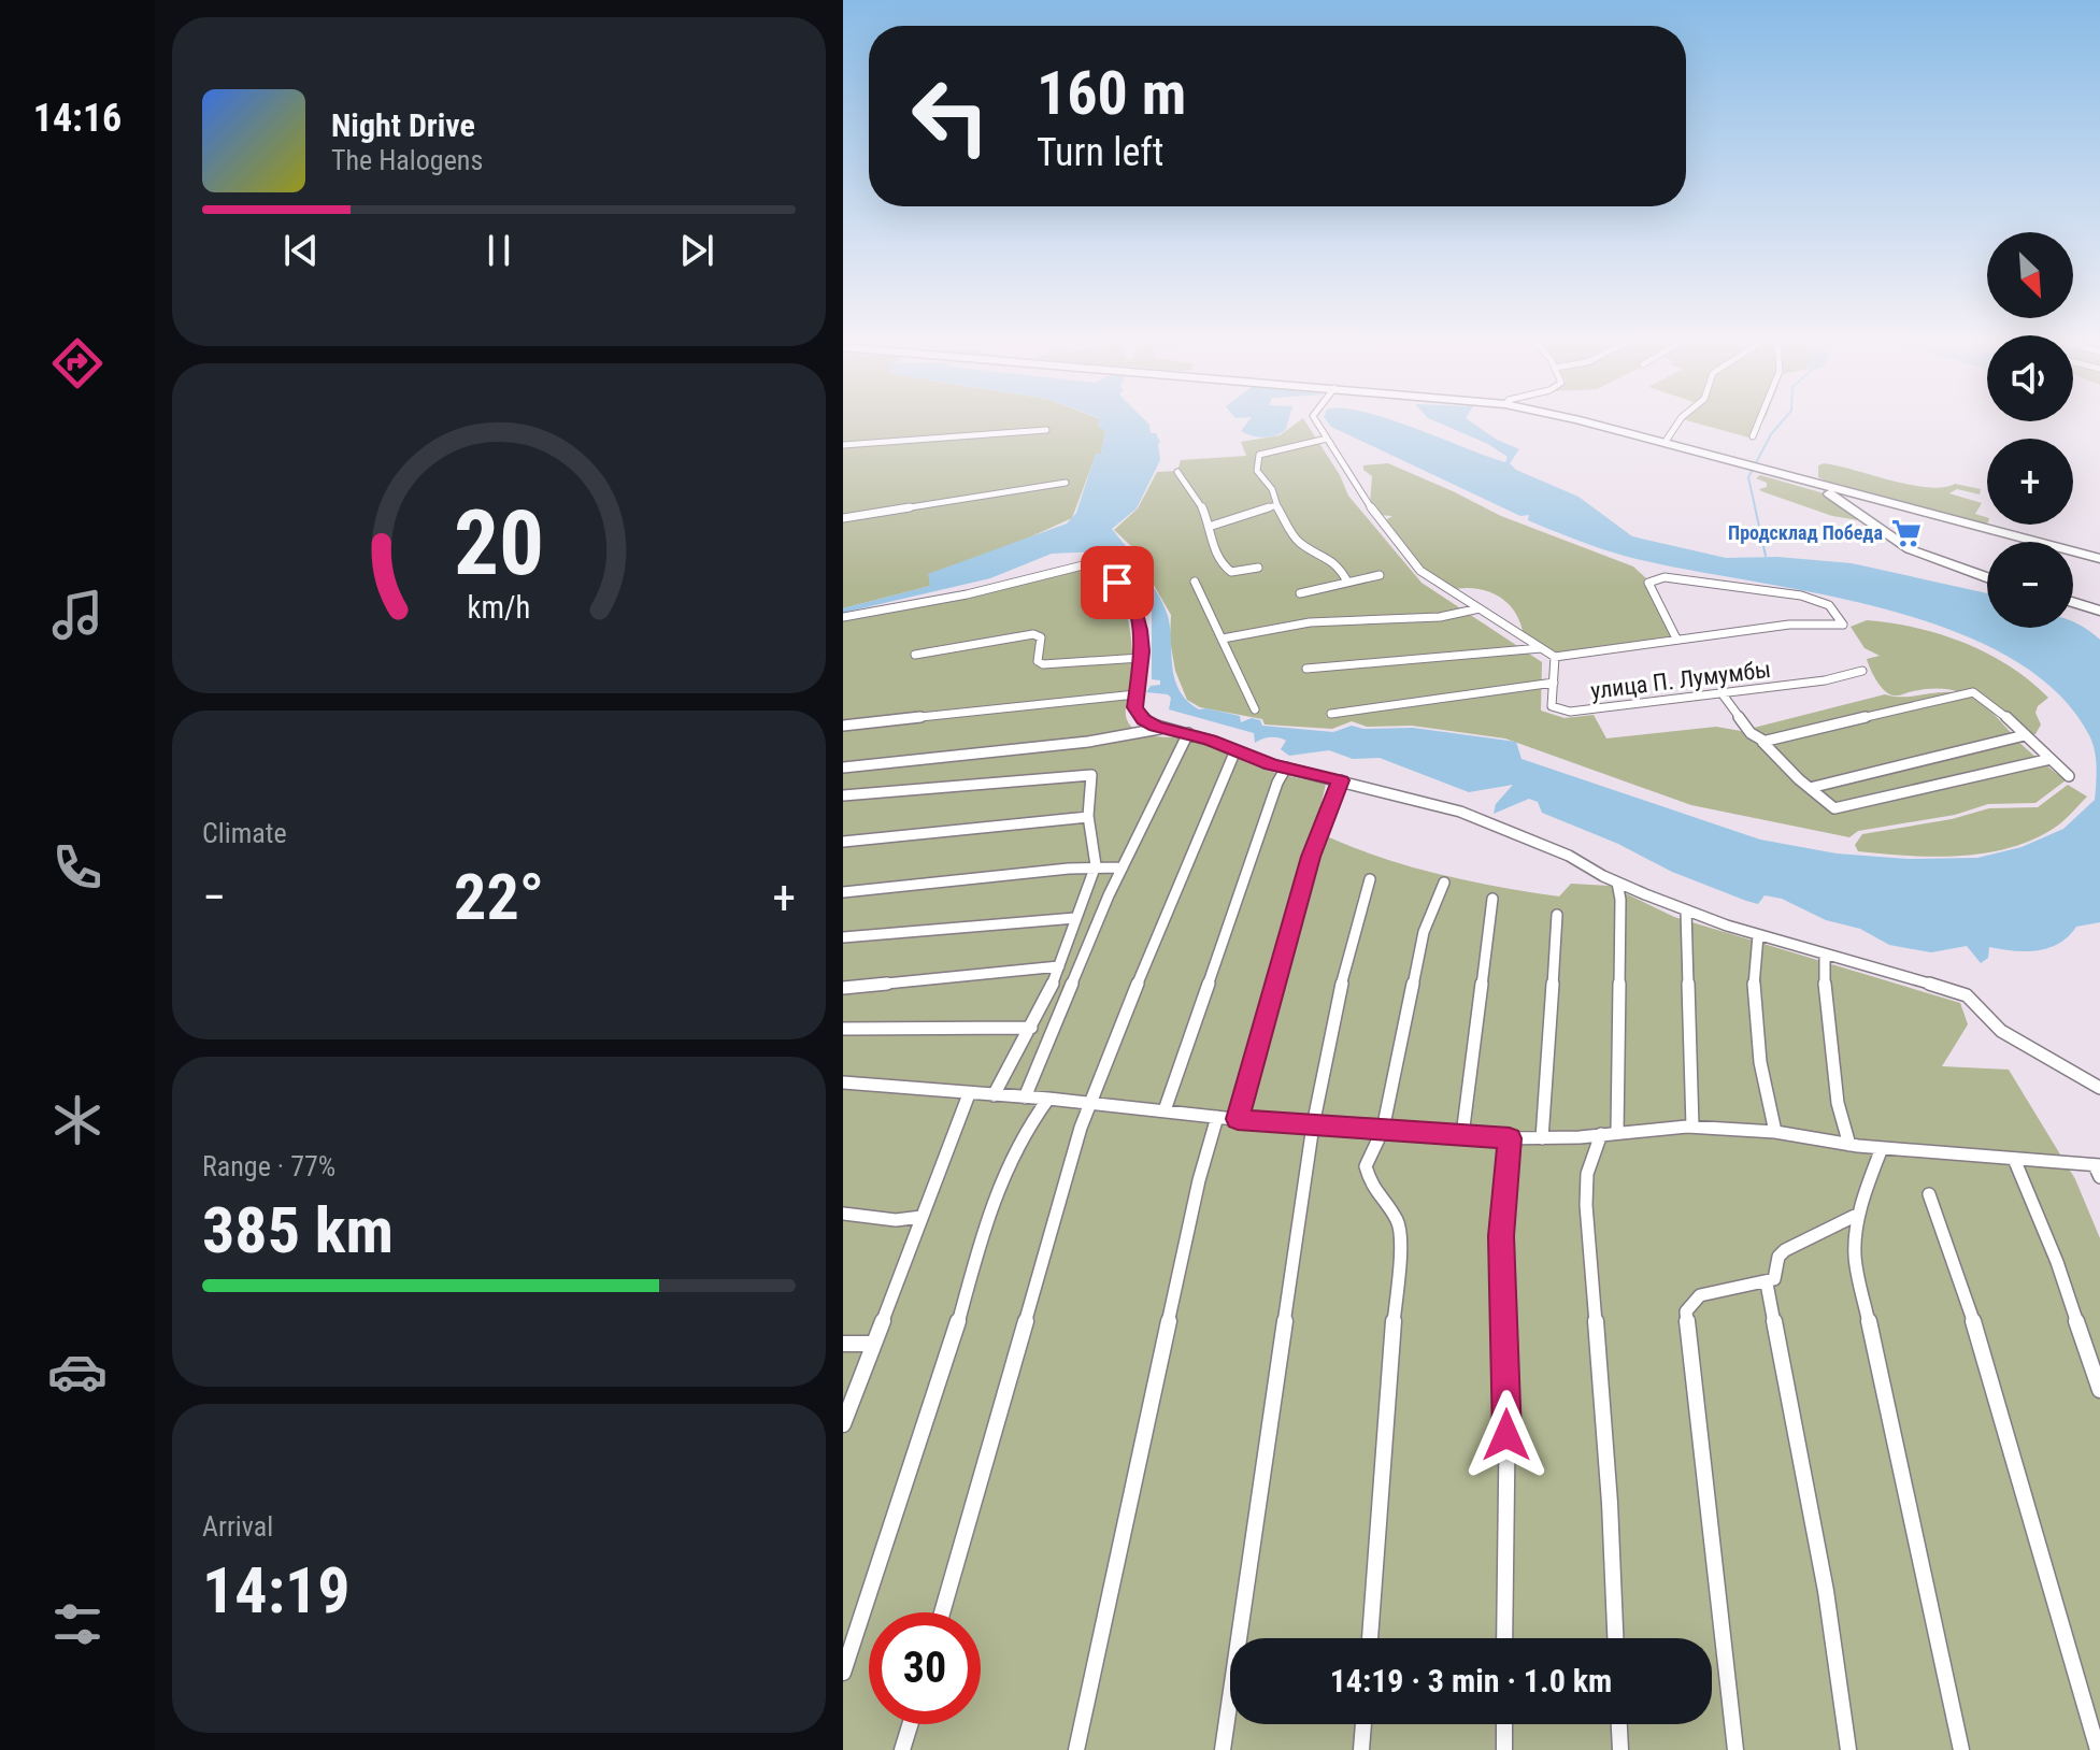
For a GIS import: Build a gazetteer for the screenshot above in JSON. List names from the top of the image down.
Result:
{
  "streets": {
    "street": ["улица П. Лумумбы"]
  },
  "places": {
    "supermarket": ["Продсклад Победа"]
  },
  "north": "bottom right",
  "page": {
    "tabs": "14:16",
    "turn": ["160 m", "Turn left"],
    "song": ["Night Drive", "The Halogens"],
    "map_buttons": ["+", "−"],
    "tile": [
      "Climate",
      ["Range · 77%", "385 km"],
      ["Arrival", "14:19"]
    ],
    "heat": ["−", "22°", "+"],
    "limit": "30",
    "trip": "14:19 · 3 min · 1.0 km",
    "gauge": ["20", "km/h"]
  }
}
